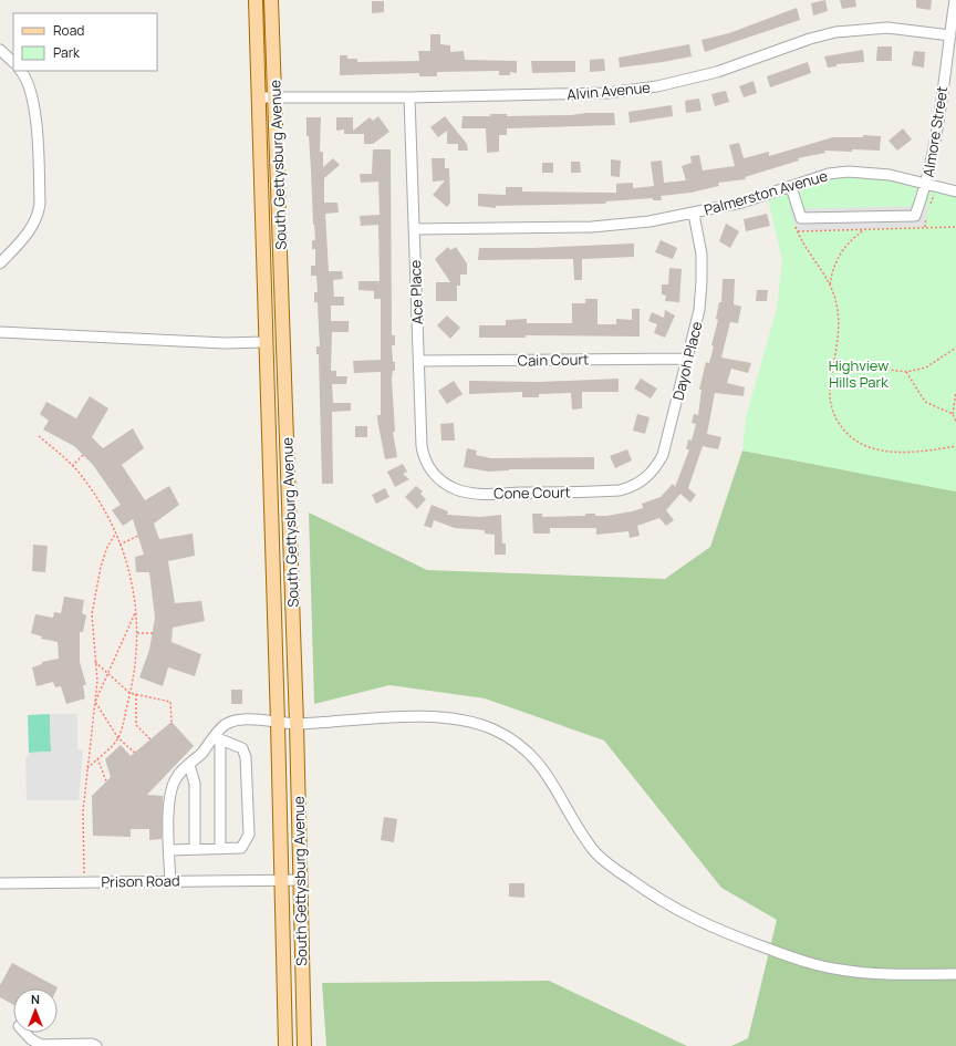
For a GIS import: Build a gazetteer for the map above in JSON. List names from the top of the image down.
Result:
{
  "streets": {
    "main road": ["South Gettysburg Avenue"],
    "street": [
      "Alvin Avenue",
      "Almore Street",
      "Palmerston Avenue",
      "Ace Place",
      "Cain Court",
      "Dayoh Place",
      "Cone Court",
      "Prison Road"
    ]
  },
  "crossings": [
    ["Alvin Avenue", "Almore Street"],
    ["Alvin Avenue", "South Gettysburg Avenue"],
    ["Alvin Avenue", "Ace Place"],
    ["Almore Street", "Palmerston Avenue"],
    ["South Gettysburg Avenue", "Prison Road"],
    ["Palmerston Avenue", "Ace Place"],
    ["Palmerston Avenue", "Dayoh Place"],
    ["Ace Place", "Cain Court"],
    ["Ace Place", "Cone Court"],
    ["Cain Court", "Dayoh Place"],
    ["Dayoh Place", "Cone Court"]
  ],
  "parks": ["Highview Hills Park"],
  "legend": ["Road", "Park"],
  "north": "top"
}
